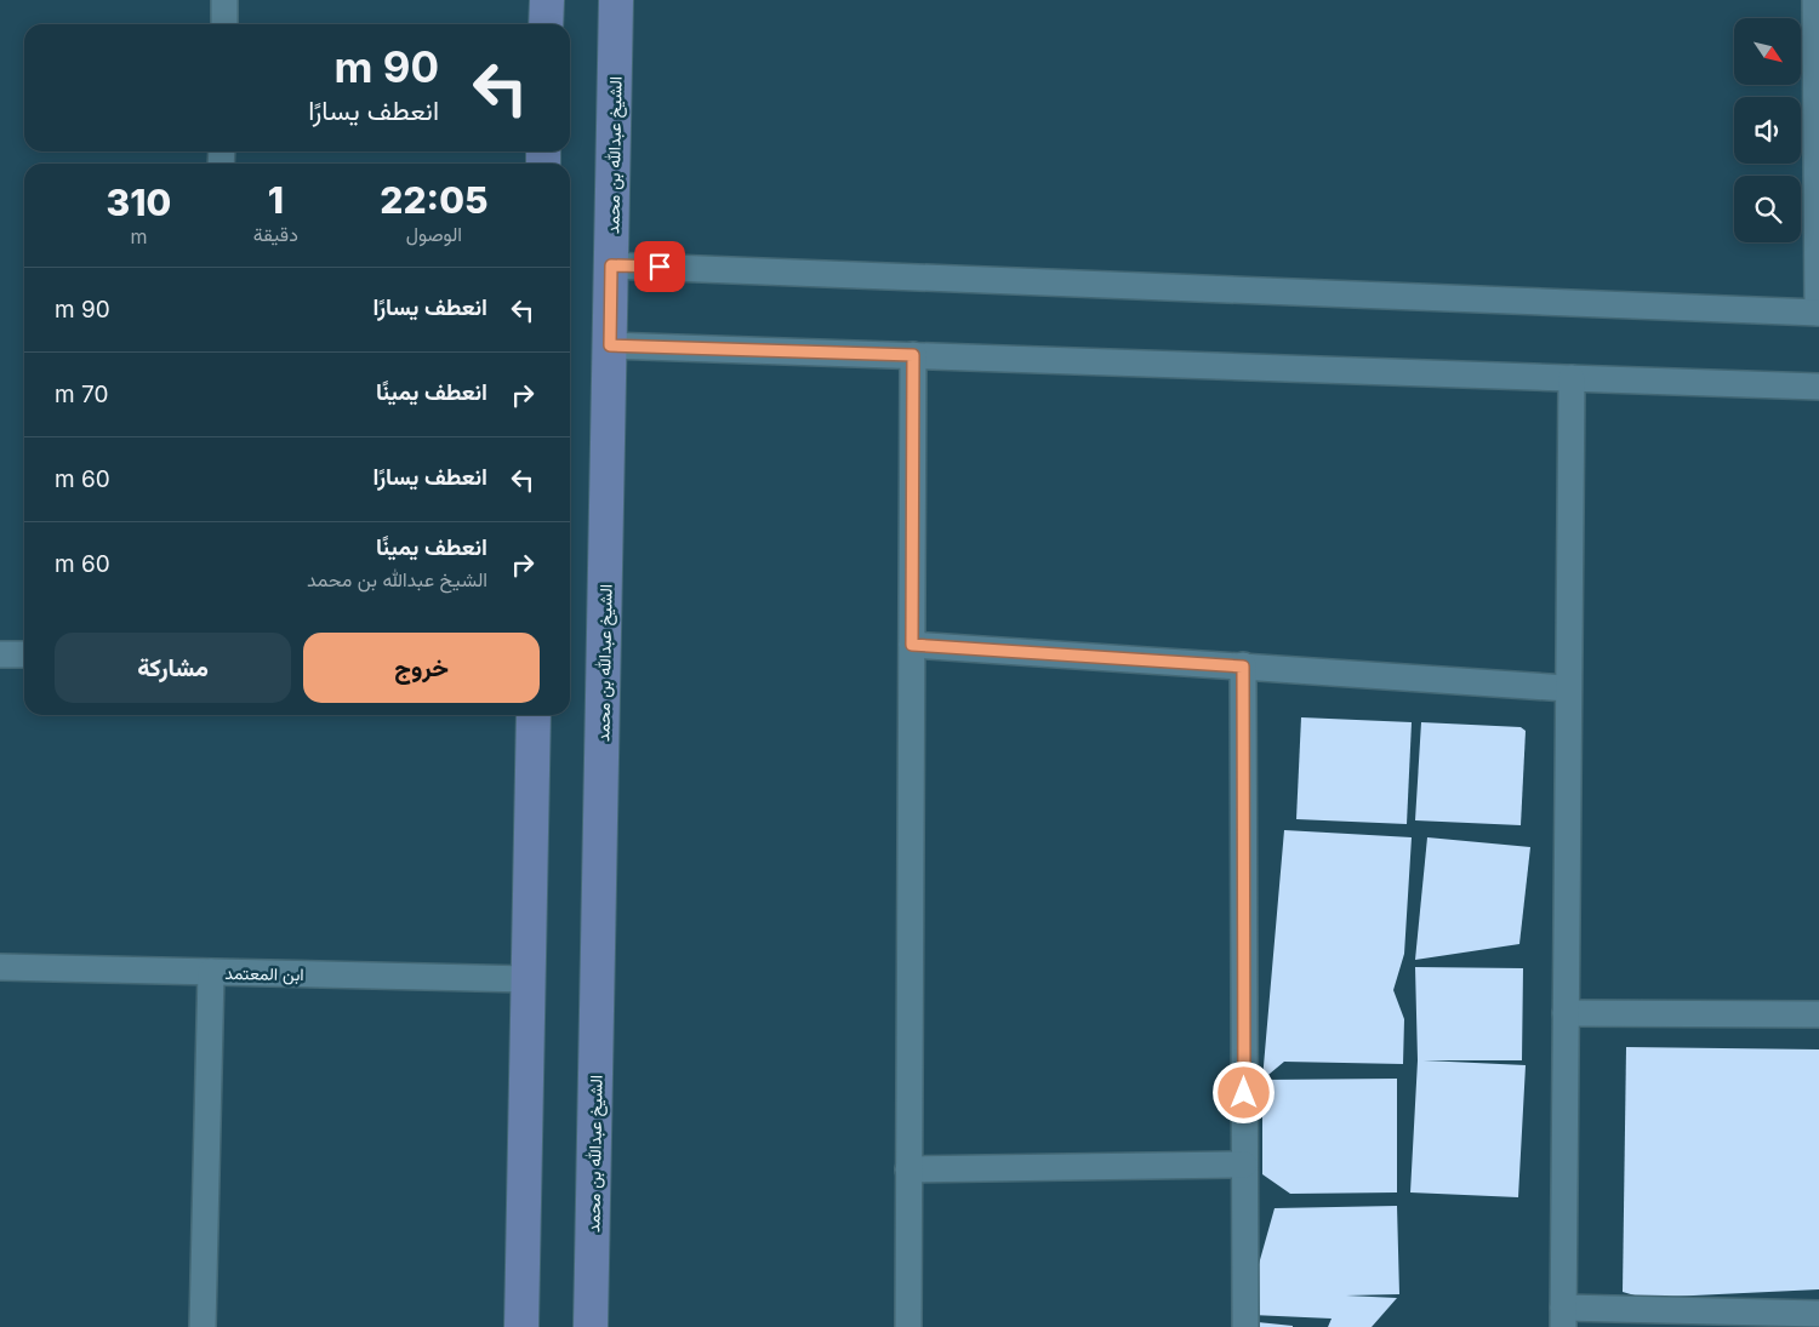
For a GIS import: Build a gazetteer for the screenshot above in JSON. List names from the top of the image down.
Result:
{
  "streets": {
    "main road": ["الشيخ عبدالله بن محمد"],
    "street": ["ابن المعتمد"]
  },
  "north": "bottom right",
  "page": {
    "turn": ["90 m", "انعطف يسارًا"],
    "eta": [
      "22:05",
      "الوصول",
      "1",
      "دقيقة",
      "310",
      "m"
    ],
    "list": [
      {
        "name": "انعطف يسارًا",
        "value": "90 m"
      },
      {
        "name": "انعطف يمينًا",
        "value": "70 m"
      },
      {
        "name": "انعطف يسارًا",
        "value": "60 m"
      },
      {
        "name": "انعطف يمينًا",
        "note": "الشيخ عبدالله بن محمد",
        "value": "60 m"
      }
    ],
    "buttons": ["خروج", "مشاركة"]
  }
}
